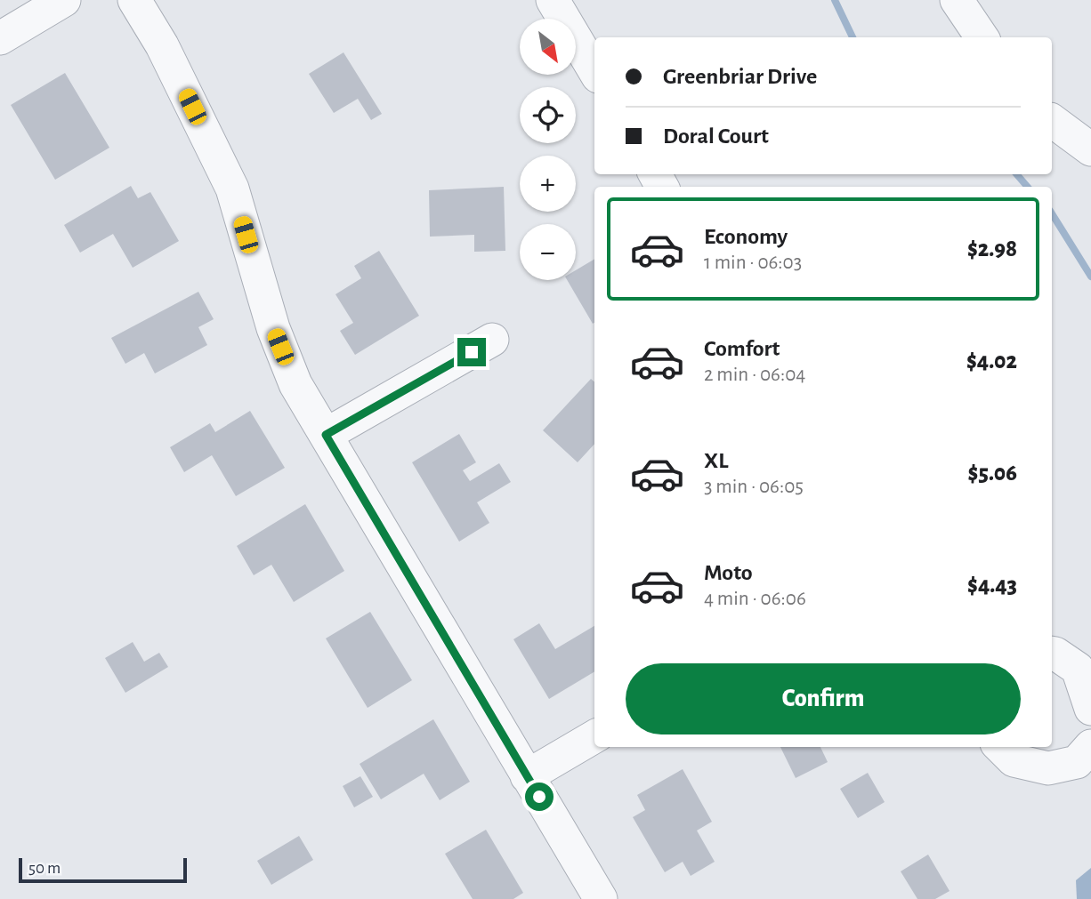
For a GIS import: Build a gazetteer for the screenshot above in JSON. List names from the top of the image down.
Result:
{
  "scale_bar": "50 m",
  "north": "bottom right",
  "page": {
    "map_buttons": ["+", "−"],
    "banner": ["Greenbriar Drive", "Doral Court"],
    "list": [
      {
        "name": "Economy",
        "note": "1 min · 06:03",
        "value": "$2.98"
      },
      {
        "name": "Comfort",
        "note": "2 min · 06:04",
        "value": "$4.02"
      },
      {
        "name": "XL",
        "note": "3 min · 06:05",
        "value": "$5.06"
      },
      {
        "name": "Moto",
        "note": "4 min · 06:06",
        "value": "$4.43"
      }
    ],
    "buttons": "Confirm",
    "scale": "50 m"
  }
}
